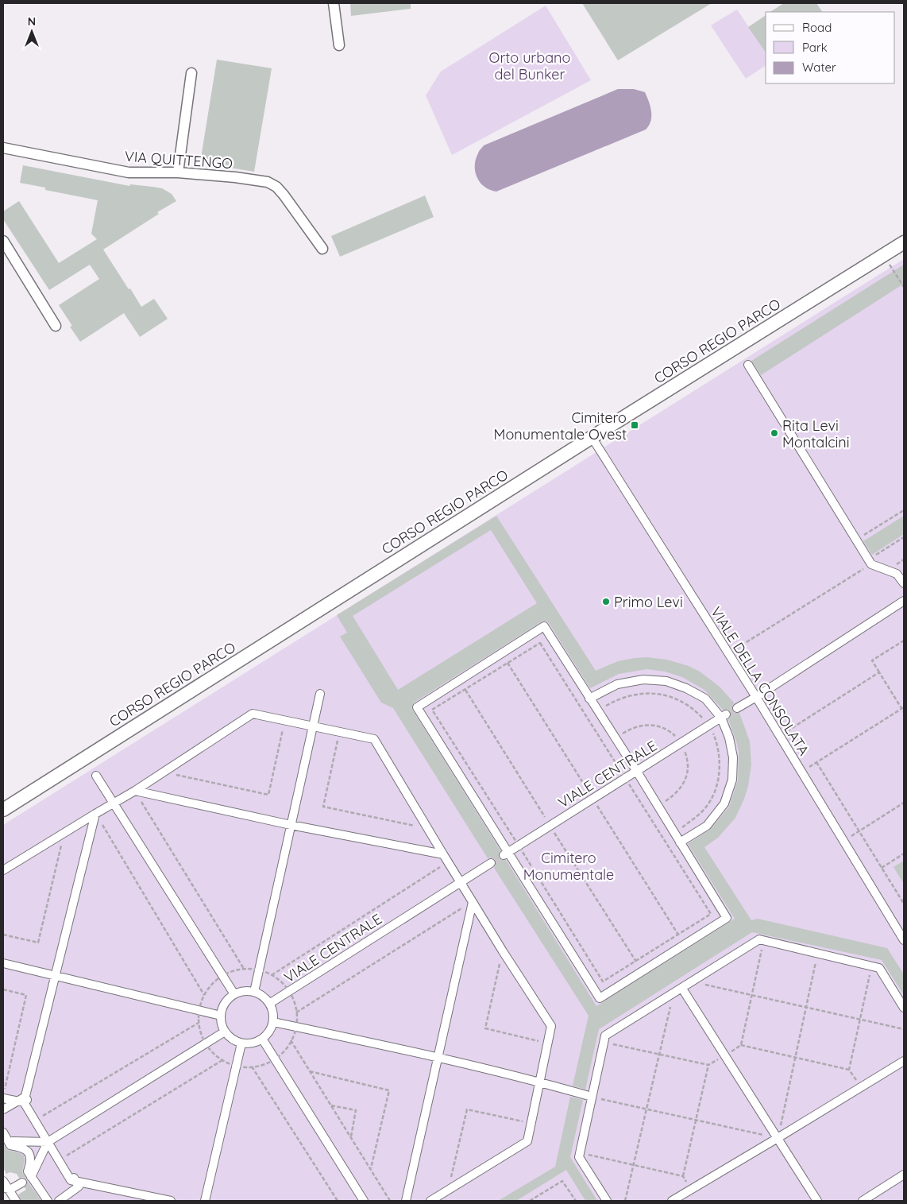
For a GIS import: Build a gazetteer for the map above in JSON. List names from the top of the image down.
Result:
{
  "streets": {
    "street": [
      "VIA QUITTENGO",
      "CORSO REGIO PARCO",
      "VIALE DELLA CONSOLATA",
      "VIALE CENTRALE"
    ]
  },
  "crossings": [
    ["CORSO REGIO PARCO", "VIALE DELLA CONSOLATA"]
  ],
  "parks": ["Orto urbano del Bunker", "Cimitero Monumentale"],
  "places": {
    "transit": ["Cimitero Monumentale Ovest"],
    "other": ["Rita Levi Montalcini", "Primo Levi"]
  },
  "legend": ["Road", "Park", "Water"],
  "north": "top"
}
